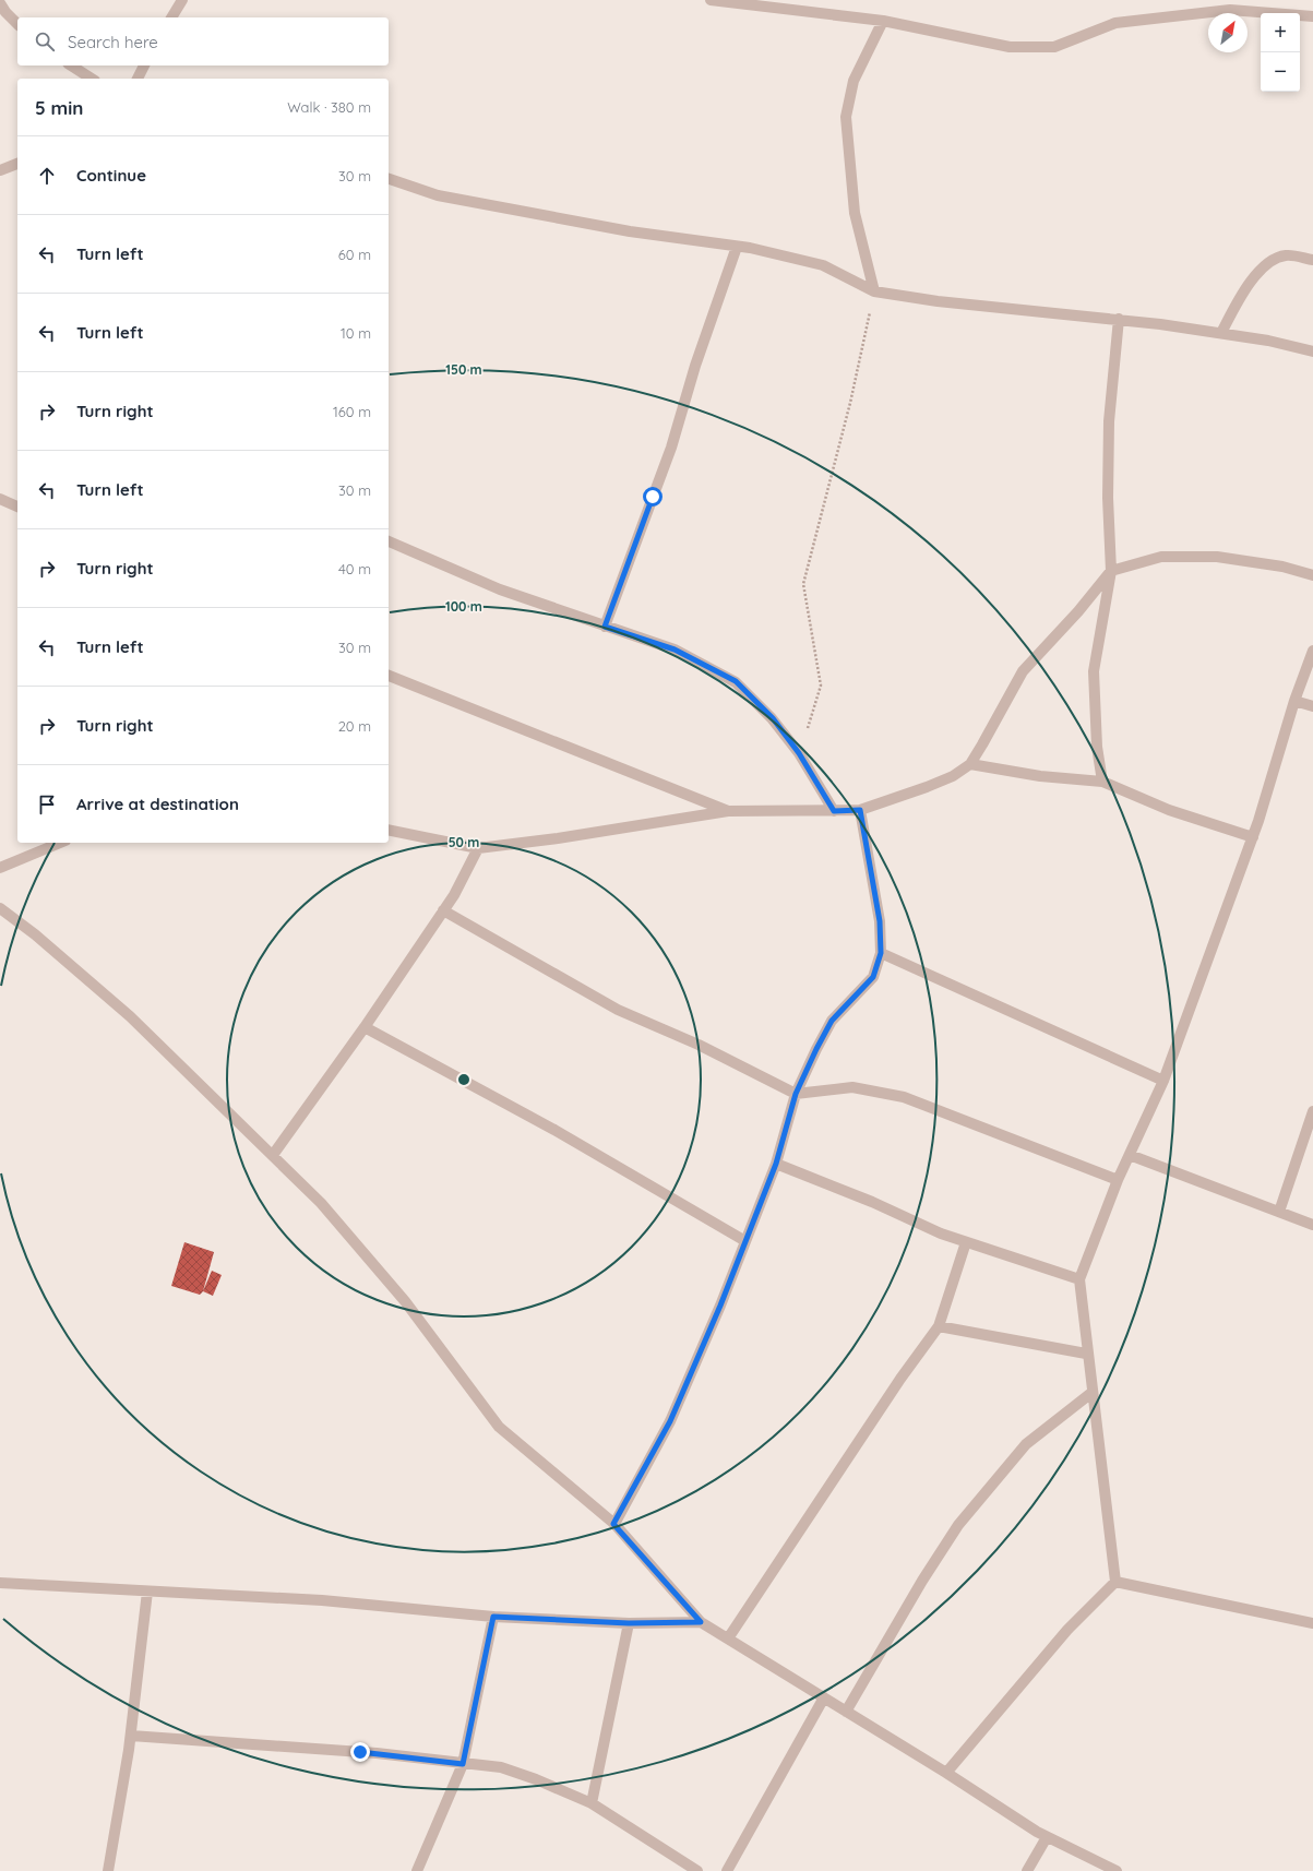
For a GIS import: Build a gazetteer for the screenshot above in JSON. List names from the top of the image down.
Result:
{
  "north": "top right",
  "page": {
    "map_buttons": ["+", "−"],
    "search": "Search here",
    "heading": ["5 min", "Walk · 380 m"],
    "list": [
      ["Continue", "30 m"],
      ["Turn left", "60 m"],
      ["Turn left", "10 m"],
      ["Turn right", "160 m"],
      ["Turn left", "30 m"],
      ["Turn right", "40 m"],
      ["Turn left", "30 m"],
      ["Turn right", "20 m"],
      "Arrive at destination"
    ]
  },
  "rings": ["150 m", "100 m", "50 m"]
}
